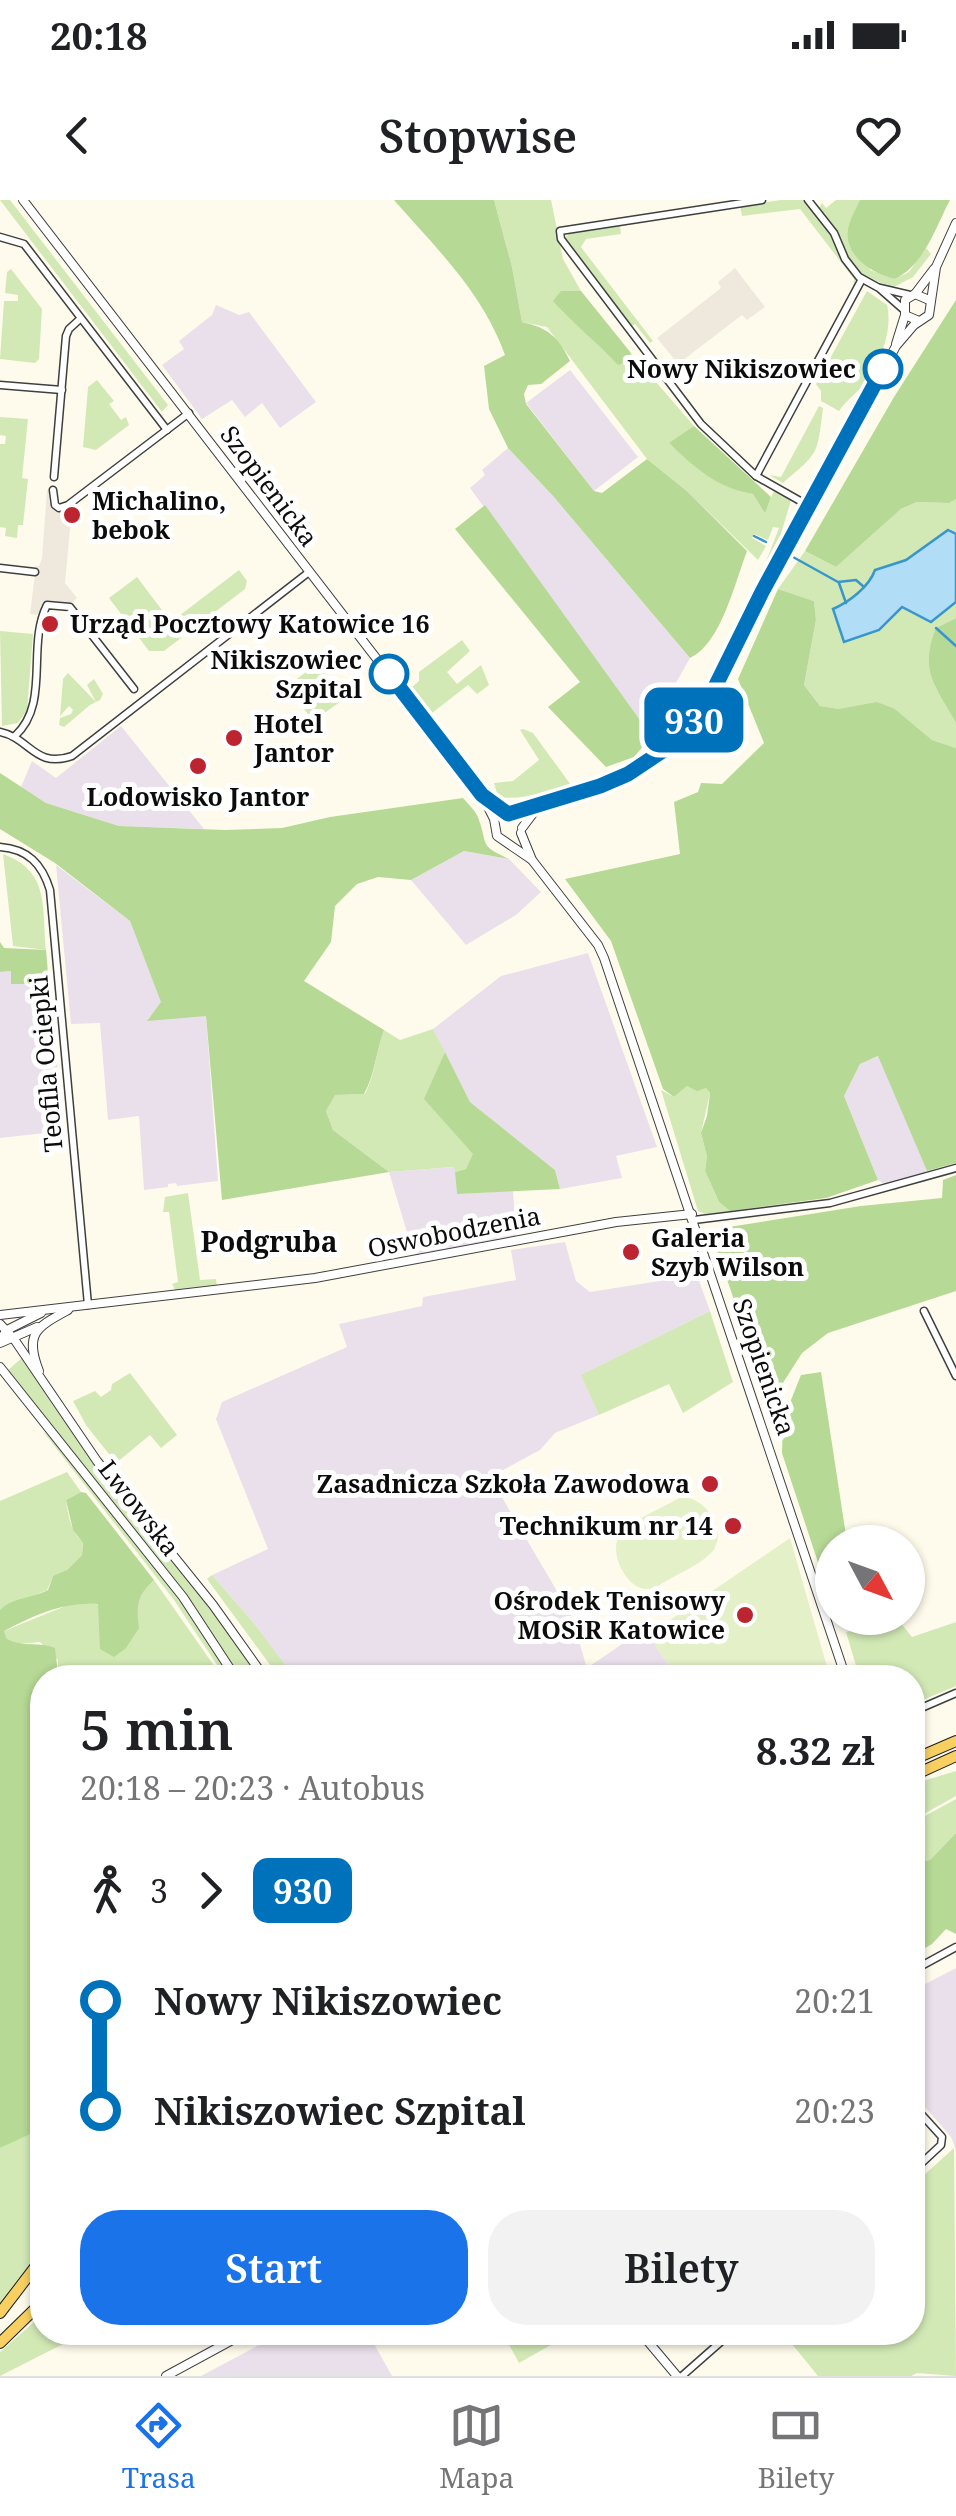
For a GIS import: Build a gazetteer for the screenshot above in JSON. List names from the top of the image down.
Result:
{
  "streets": {
    "street": [
      "Szopienicka",
      "Teofila Ociepki",
      "Oswobodzenia",
      "Lwowska"
    ]
  },
  "crossings": [
    ["Szopienicka", "Oswobodzenia"],
    ["Teofila Ociepki", "Oswobodzenia"],
    ["Oswobodzenia", "Lwowska"]
  ],
  "districts": ["Podgruba"],
  "places": [
    "Nowy Nikiszowiec",
    "Michalino, bebok",
    "Urząd Pocztowy Katowice 16",
    "Nikiszowiec Szpital",
    "Hotel Jantor",
    "Lodowisko Jantor",
    "Galeria Szyb Wilson",
    "Zasadnicza Szkoła Zawodowa",
    "Technikum nr 14",
    "Ośrodek Tenisowy MOSiR Katowice"
  ],
  "lines": ["bus line 930"],
  "north": "bottom right",
  "page": {
    "status": "20:18",
    "header": "Stopwise",
    "on_map": "930",
    "heading": ["5 min", "20:18 – 20:23 · Autobus", "8.32 zł"],
    "legs": ["3", "930"],
    "list": [
      {
        "name": "Nowy Nikiszowiec",
        "value": "20:21"
      },
      {
        "name": "Nikiszowiec Szpital",
        "value": "20:23"
      }
    ],
    "buttons": ["Start", "Bilety"],
    "tabs": ["Trasa", "Mapa", "Bilety"]
  }
}
